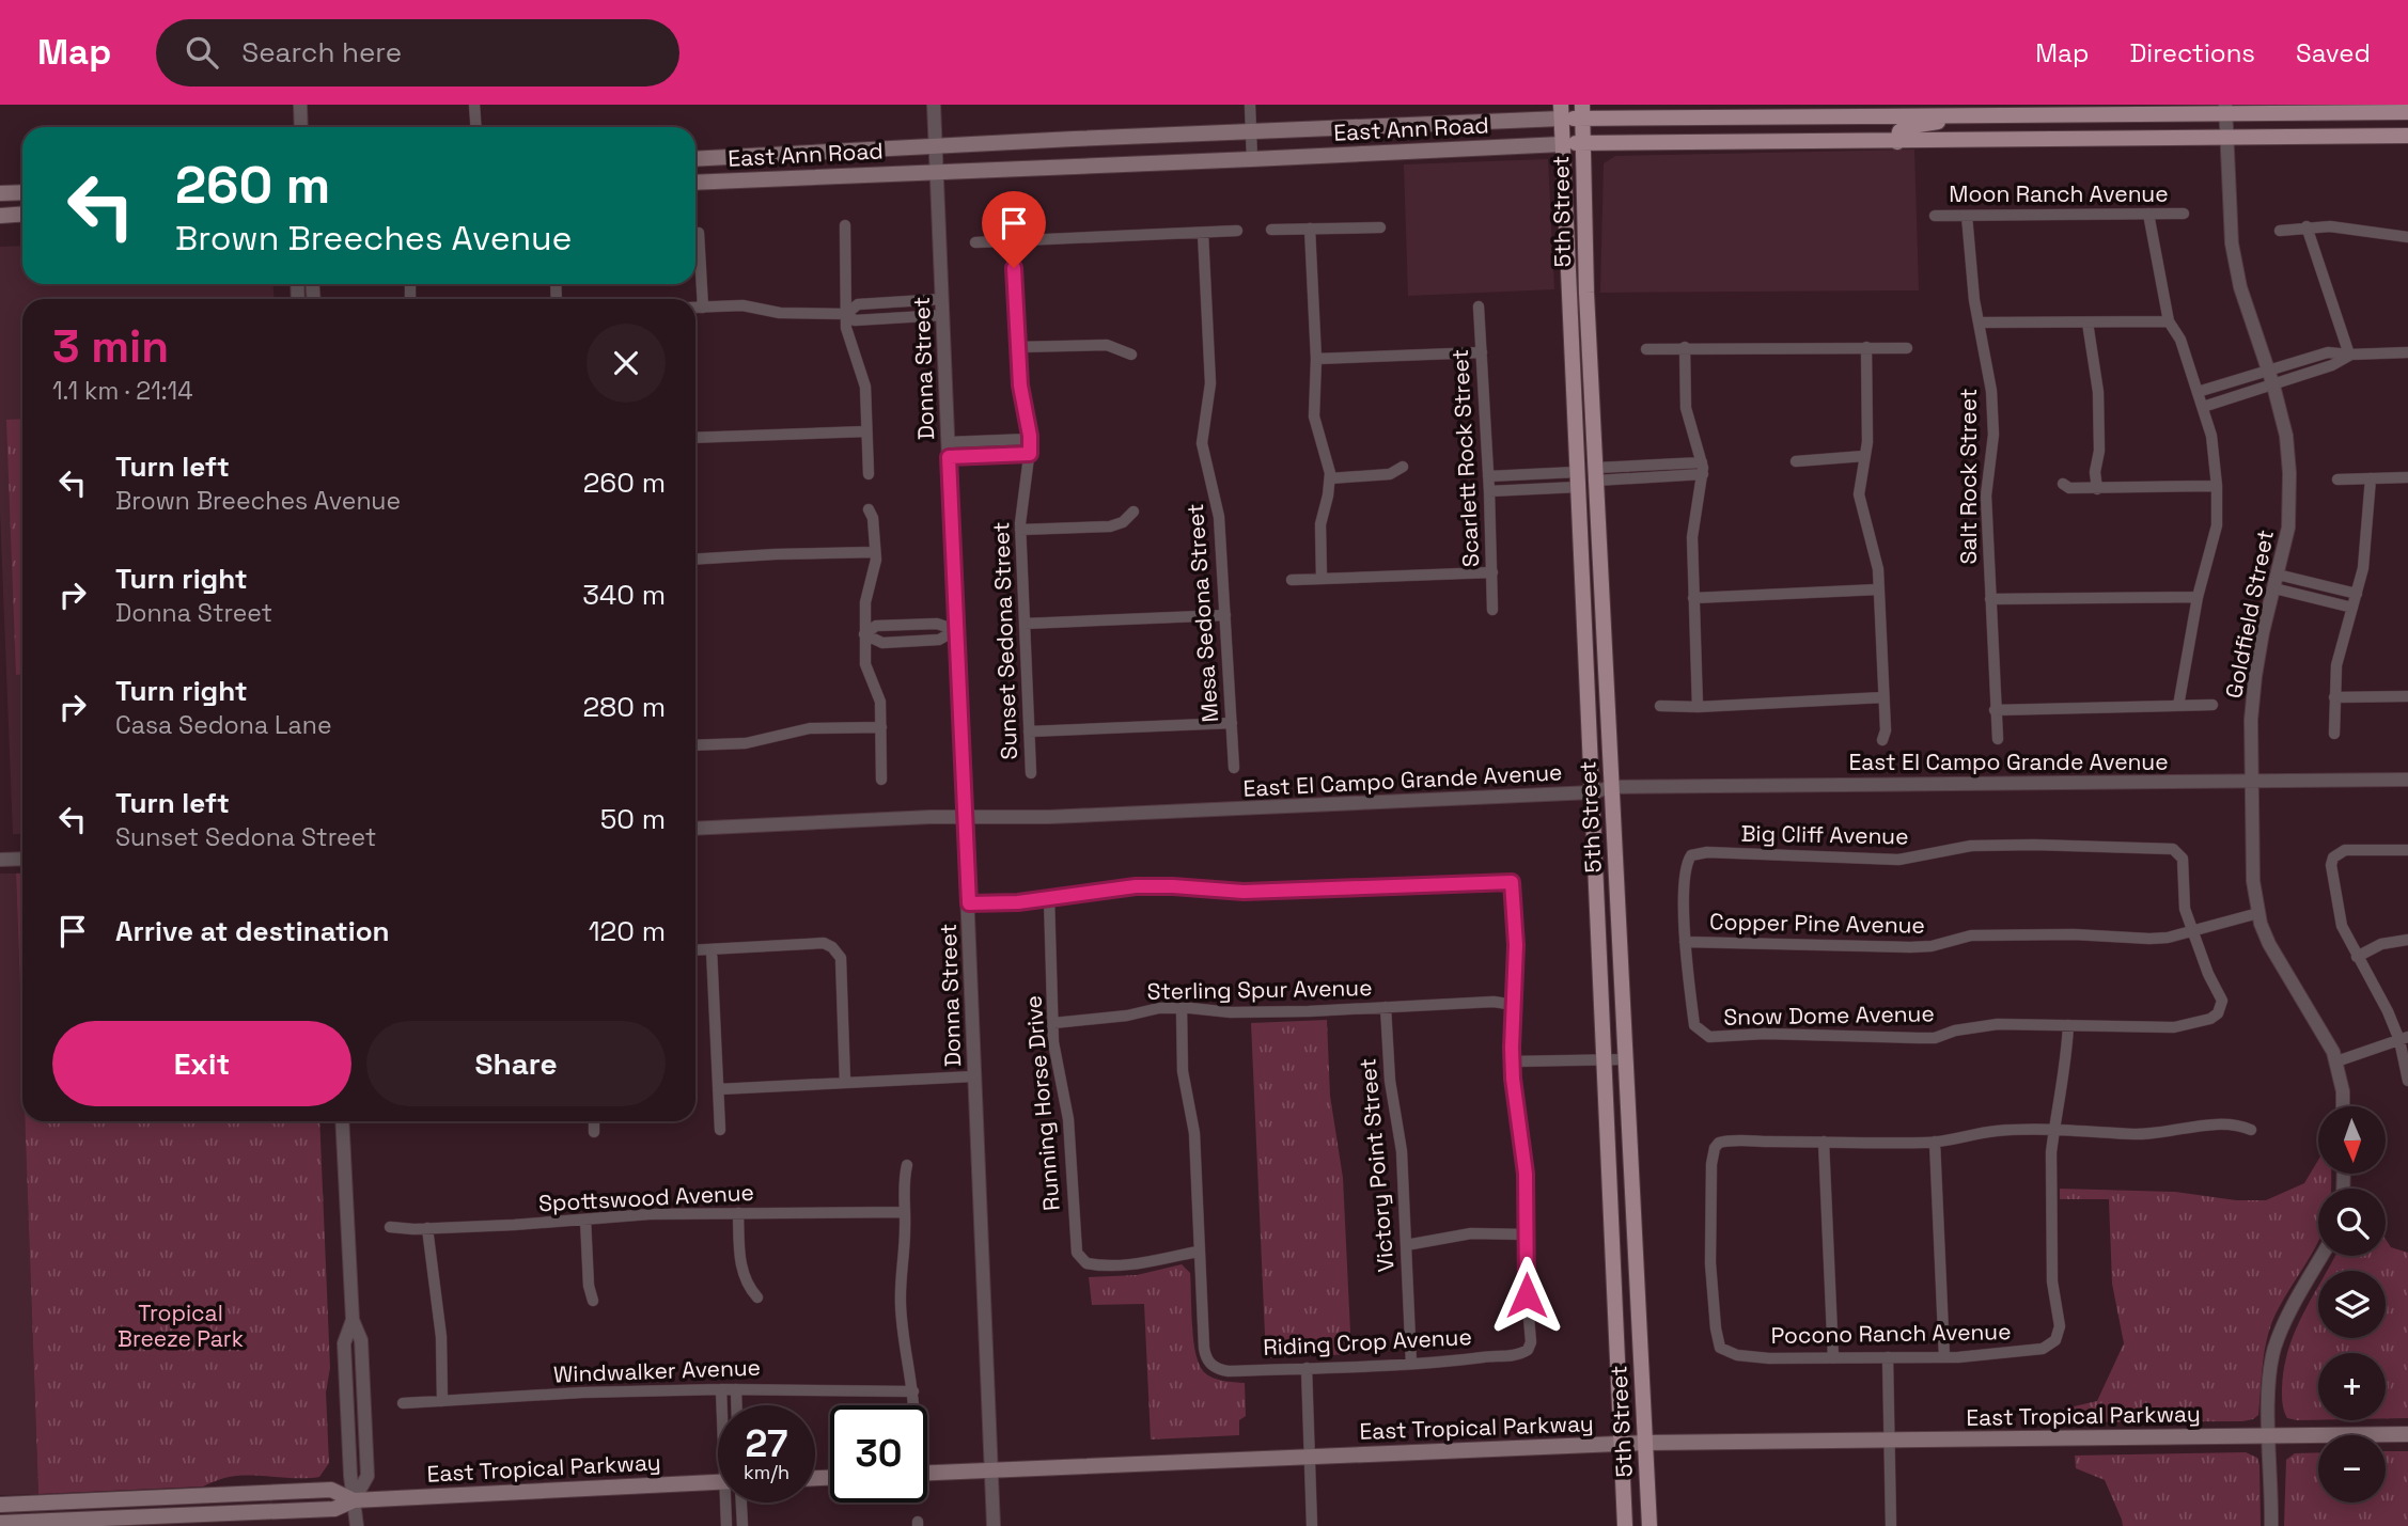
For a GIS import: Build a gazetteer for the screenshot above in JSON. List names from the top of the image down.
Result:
{
  "streets": {
    "main road": ["East Ann Road", "5th Street", "East Tropical Parkway"],
    "street": [
      "Moon Ranch Avenue",
      "Donna Street",
      "Scarlett Rock Street",
      "Salt Rock Street",
      "Mesa Sedona Street",
      "Goldfield Street",
      "Sunset Sedona Street",
      "East El Campo Grande Avenue",
      "Big Cliff Avenue",
      "Copper Pine Avenue",
      "Sterling Spur Avenue",
      "Snow Dome Avenue",
      "Running Horse Drive",
      "Victory Point Street",
      "Spottswood Avenue",
      "Pocono Ranch Avenue",
      "Riding Crop Avenue",
      "Windwalker Avenue"
    ]
  },
  "crossings": [
    ["East Ann Road", "5th Street"],
    ["East Ann Road", "Donna Street"],
    ["East Ann Road", "Goldfield Street"],
    ["Moon Ranch Avenue", "Salt Rock Street"],
    ["5th Street", "East El Campo Grande Avenue"],
    ["5th Street", "East Tropical Parkway"],
    ["Donna Street", "East El Campo Grande Avenue"],
    ["Donna Street", "East Tropical Parkway"],
    ["Goldfield Street", "East El Campo Grande Avenue"],
    ["Goldfield Street", "Copper Pine Avenue"],
    ["Big Cliff Avenue", "Copper Pine Avenue"],
    ["Big Cliff Avenue", "Snow Dome Avenue"],
    ["Copper Pine Avenue", "Snow Dome Avenue"],
    ["Sterling Spur Avenue", "Running Horse Drive"],
    ["Sterling Spur Avenue", "Victory Point Street"],
    ["Running Horse Drive", "Riding Crop Avenue"],
    ["Victory Point Street", "Riding Crop Avenue"]
  ],
  "parks": ["Tropical Breeze Park"],
  "north": "bottom",
  "page": {
    "header": "Map",
    "search": "Search here",
    "nav": ["Map", "Directions", "Saved"],
    "turn": ["260 m", "Brown Breeches Avenue"],
    "heading": ["3 min", "1.1 km · 21:14"],
    "list": [
      {
        "name": "Turn left",
        "note": "Brown Breeches Avenue",
        "value": "260 m"
      },
      {
        "name": "Turn right",
        "note": "Donna Street",
        "value": "340 m"
      },
      {
        "name": "Turn right",
        "note": "Casa Sedona Lane",
        "value": "280 m"
      },
      {
        "name": "Turn left",
        "note": "Sunset Sedona Street",
        "value": "50 m"
      },
      {
        "name": "Arrive at destination",
        "value": "120 m"
      }
    ],
    "buttons": ["Exit", "Share"],
    "map_buttons": ["+", "−"],
    "speed": "27 km/h",
    "limit": "30"
  }
}
